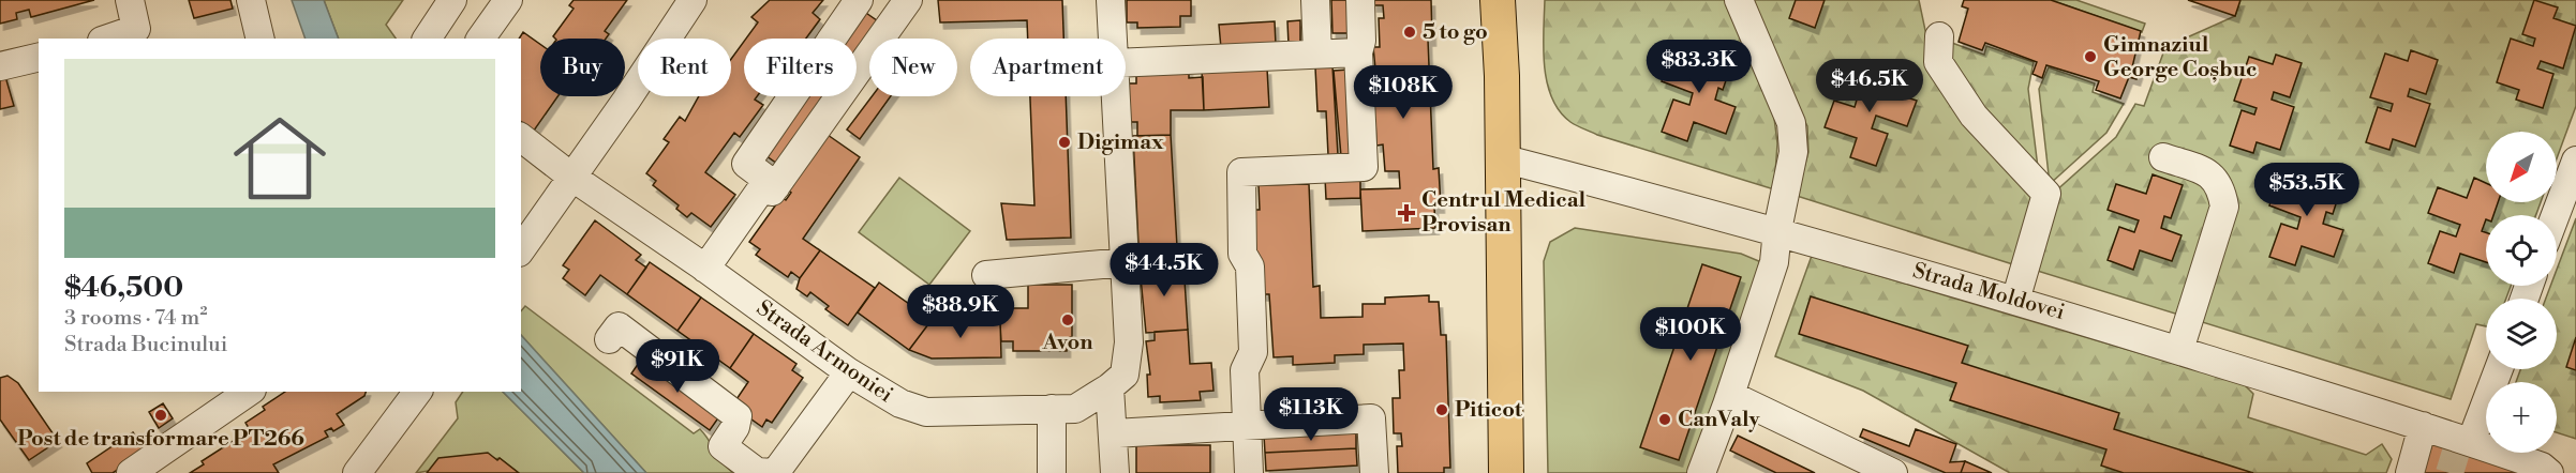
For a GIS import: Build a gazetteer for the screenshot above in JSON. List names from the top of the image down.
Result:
{
  "streets": {
    "street": ["Strada Moldovei", "Strada Armoniei"]
  },
  "places": {
    "other": [
      "5 to go",
      "Gimnaziul George Coșbuc",
      "Digimax",
      "Avon",
      "Piticot",
      "Post de transformare PT266",
      "CanValy"
    ],
    "health": ["Centrul Medical Provisan"]
  },
  "north": "bottom left",
  "page": {
    "chip": [
      "Buy",
      "Rent",
      "Filters",
      "New",
      "Apartment"
    ],
    "list": [
      {
        "name": "$46,500",
        "note": "3 rooms · 74 m² · Strada Bucinului"
      }
    ],
    "price": [
      "$83.3K",
      "$46.5K",
      "$108K",
      "$53.5K",
      "$44.5K",
      "$88.9K",
      "$100K",
      "$91K",
      "$113K"
    ],
    "map_buttons": "+"
  }
}
